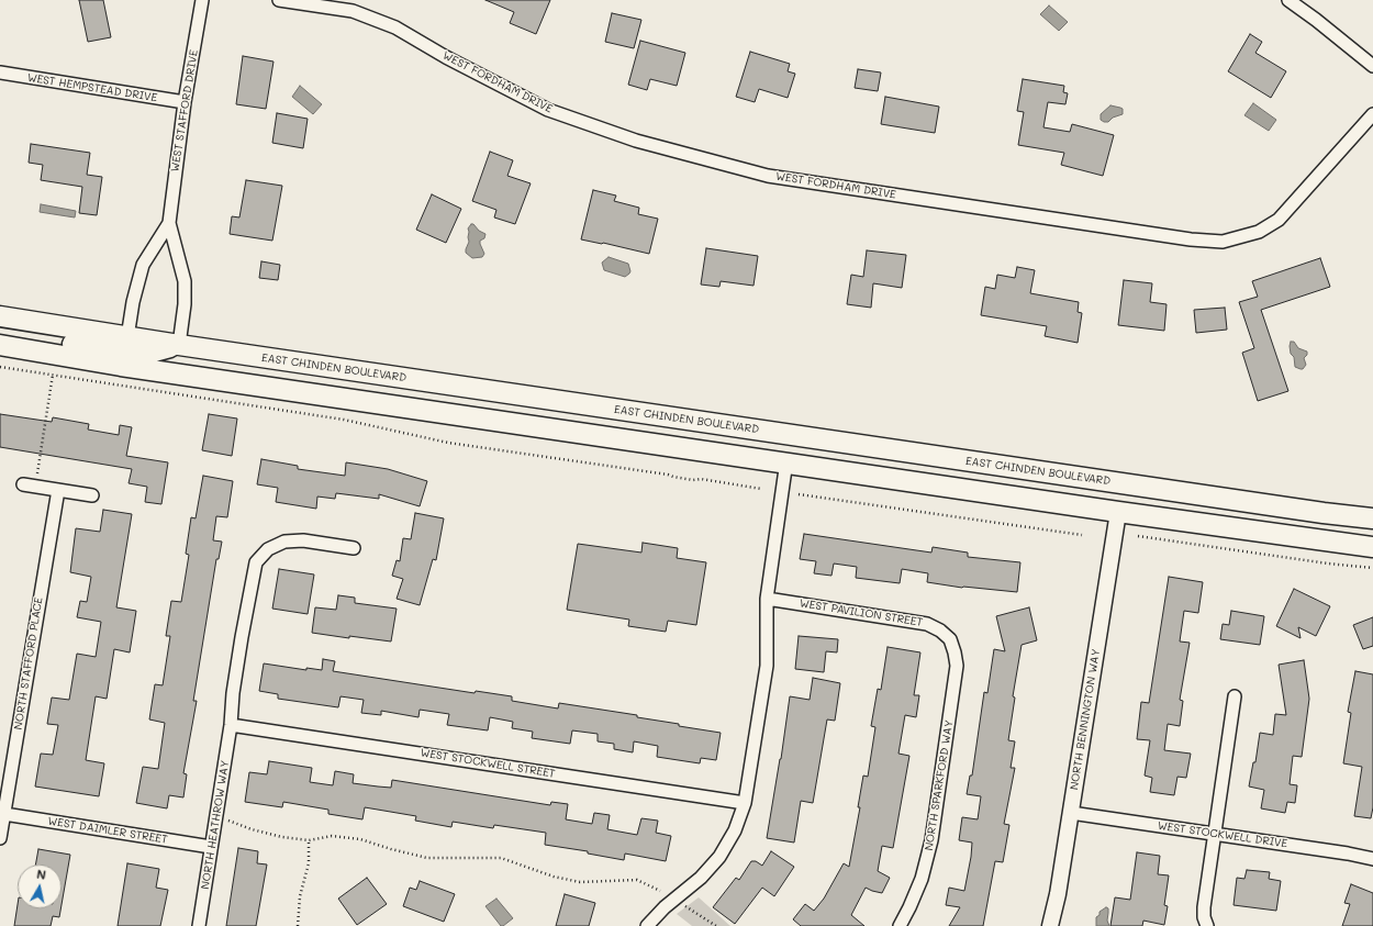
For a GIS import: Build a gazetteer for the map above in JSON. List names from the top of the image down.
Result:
{
  "streets": {
    "main road": ["EAST CHINDEN BOULEVARD"],
    "street": [
      "WEST FORDHAM DRIVE",
      "WEST HEMPSTEAD DRIVE",
      "WEST STAFFORD DRIVE",
      "WEST PAVILION STREET",
      "NORTH STAFFORD PLACE",
      "NORTH BENNINGTON WAY",
      "WEST STOCKWELL STREET",
      "NORTH SPARKFORD WAY",
      "NORTH HEATHROW WAY",
      "WEST DAIMLER STREET",
      "WEST STOCKWELL DRIVE"
    ]
  },
  "crossings": [
    ["WEST HEMPSTEAD DRIVE", "WEST STAFFORD DRIVE"],
    ["WEST STAFFORD DRIVE", "EAST CHINDEN BOULEVARD"],
    ["WEST PAVILION STREET", "NORTH SPARKFORD WAY"],
    ["NORTH STAFFORD PLACE", "WEST DAIMLER STREET"],
    ["NORTH BENNINGTON WAY", "WEST STOCKWELL DRIVE"],
    ["WEST STOCKWELL STREET", "NORTH HEATHROW WAY"],
    ["NORTH HEATHROW WAY", "WEST DAIMLER STREET"]
  ],
  "north": "top"
}
